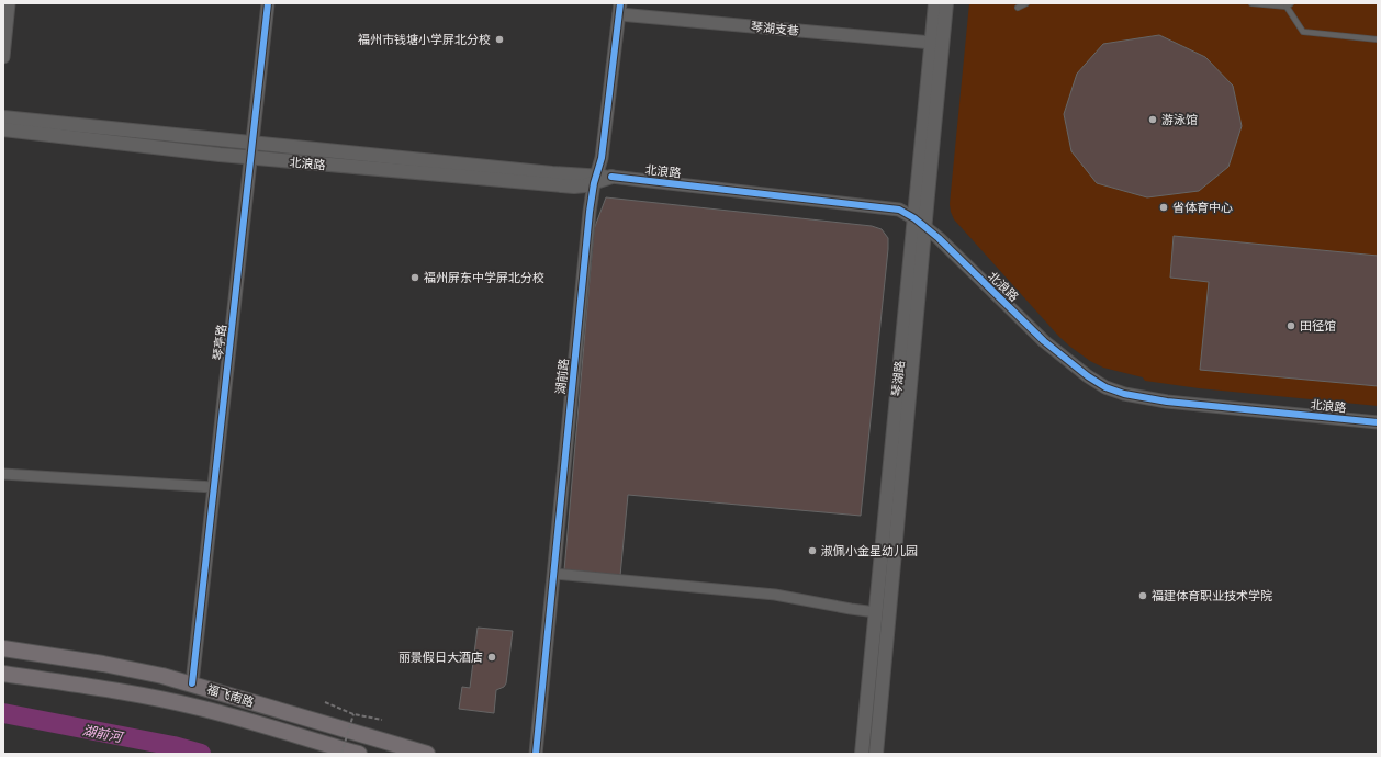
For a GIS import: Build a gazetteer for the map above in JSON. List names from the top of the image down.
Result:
{
  "streets": {
    "main road": ["北浪路", "琴湖路", "福飞南路"],
    "street": ["琴湖支巷", "琴亭路", "湖前路"]
  },
  "crossings": [
    ["琴湖支巷", "湖前路"],
    ["琴湖支巷", "琴湖路"],
    ["北浪路", "琴亭路"],
    ["北浪路", "湖前路"],
    ["北浪路", "琴湖路"],
    ["琴亭路", "福飞南路"]
  ],
  "water": ["湖前河"],
  "places": [
    "福州市钱塘小学屏北分校",
    "游泳馆",
    "省体育中心",
    "福州屏东中学屏北分校",
    "田径馆",
    "淑佩小金星幼儿园",
    "福建体育职业技术学院",
    "丽景假日大酒店"
  ]
}
